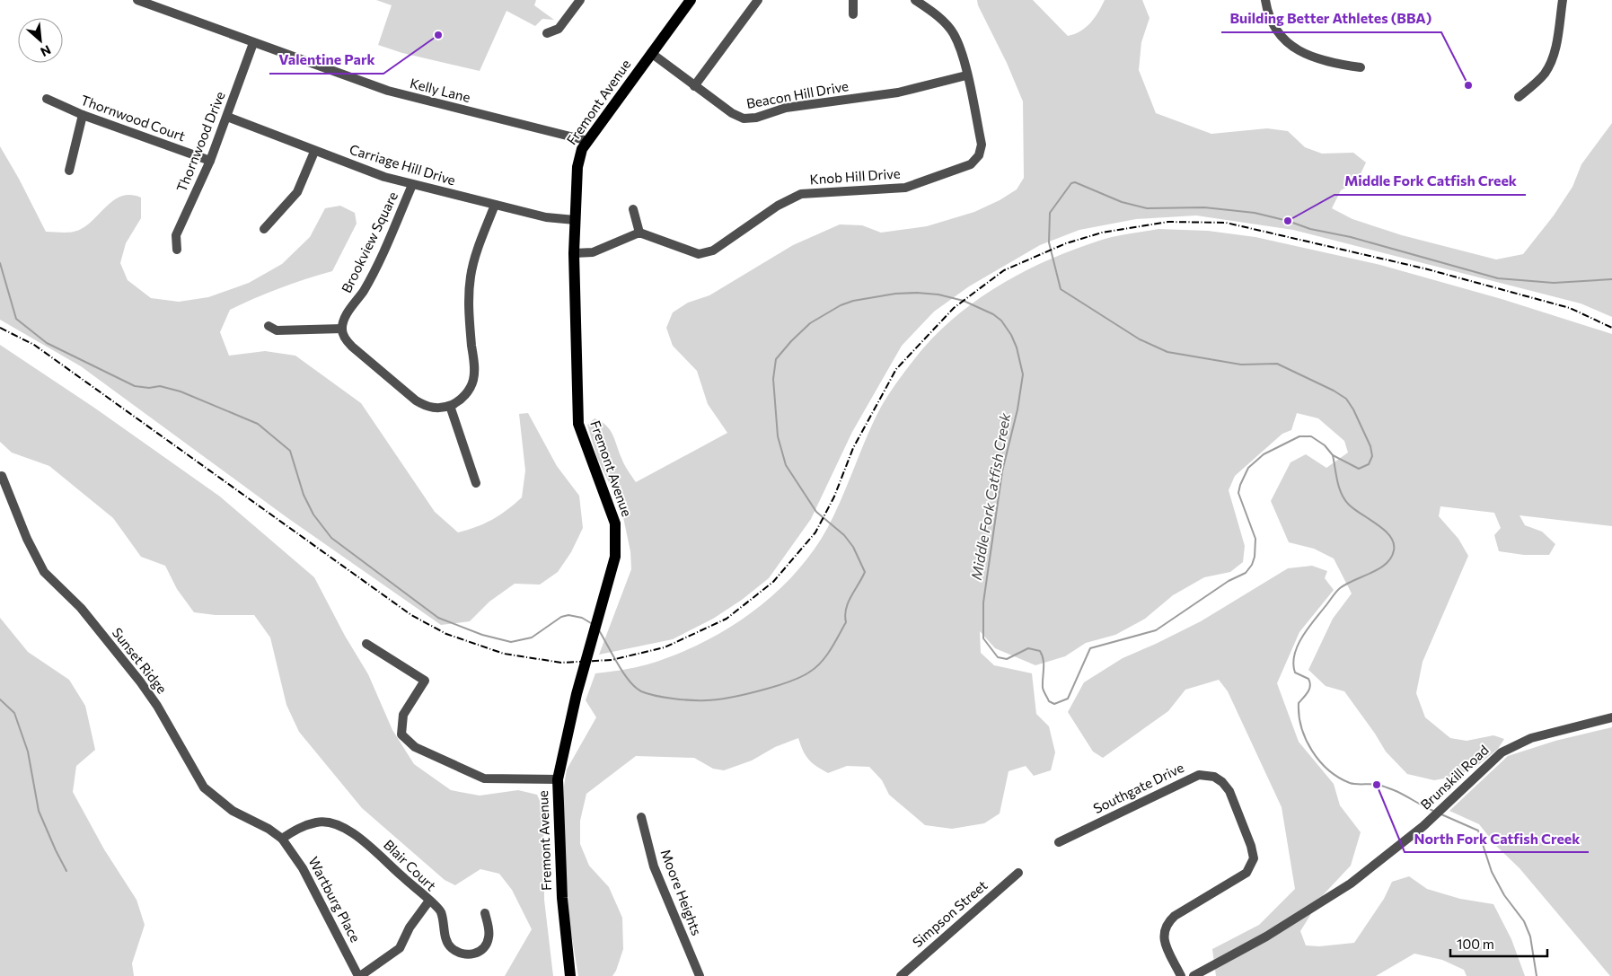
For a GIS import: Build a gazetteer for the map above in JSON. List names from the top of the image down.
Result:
{
  "streets": {
    "main road": ["Fremont Avenue"],
    "street": [
      "Kelly Lane",
      "Beacon Hill Drive",
      "Thornwood Court",
      "Thornwood Drive",
      "Carriage Hill Drive",
      "Knob Hill Drive",
      "Brookview Square",
      "Sunset Ridge",
      "Brunskill Road",
      "Southgate Drive",
      "Blair Court",
      "Moore Heights",
      "Wartburg Place",
      "Simpson Street"
    ]
  },
  "crossings": [
    ["Kelly Lane", "Fremont Avenue"],
    ["Kelly Lane", "Thornwood Drive"],
    ["Beacon Hill Drive", "Fremont Avenue"],
    ["Beacon Hill Drive", "Knob Hill Drive"],
    ["Fremont Avenue", "Carriage Hill Drive"],
    ["Thornwood Court", "Thornwood Drive"],
    ["Thornwood Drive", "Carriage Hill Drive"],
    ["Carriage Hill Drive", "Brookview Square"],
    ["Sunset Ridge", "Blair Court"],
    ["Sunset Ridge", "Wartburg Place"],
    ["Blair Court", "Wartburg Place"]
  ],
  "water": ["Middle Fork Catfish Creek"],
  "places": [
    "Valentine Park",
    "Building Better Athletes (BBA)",
    "Middle Fork Catfish Creek",
    "North Fork Catfish Creek"
  ],
  "scale_bar": "100 m",
  "north": "bottom right"
}
